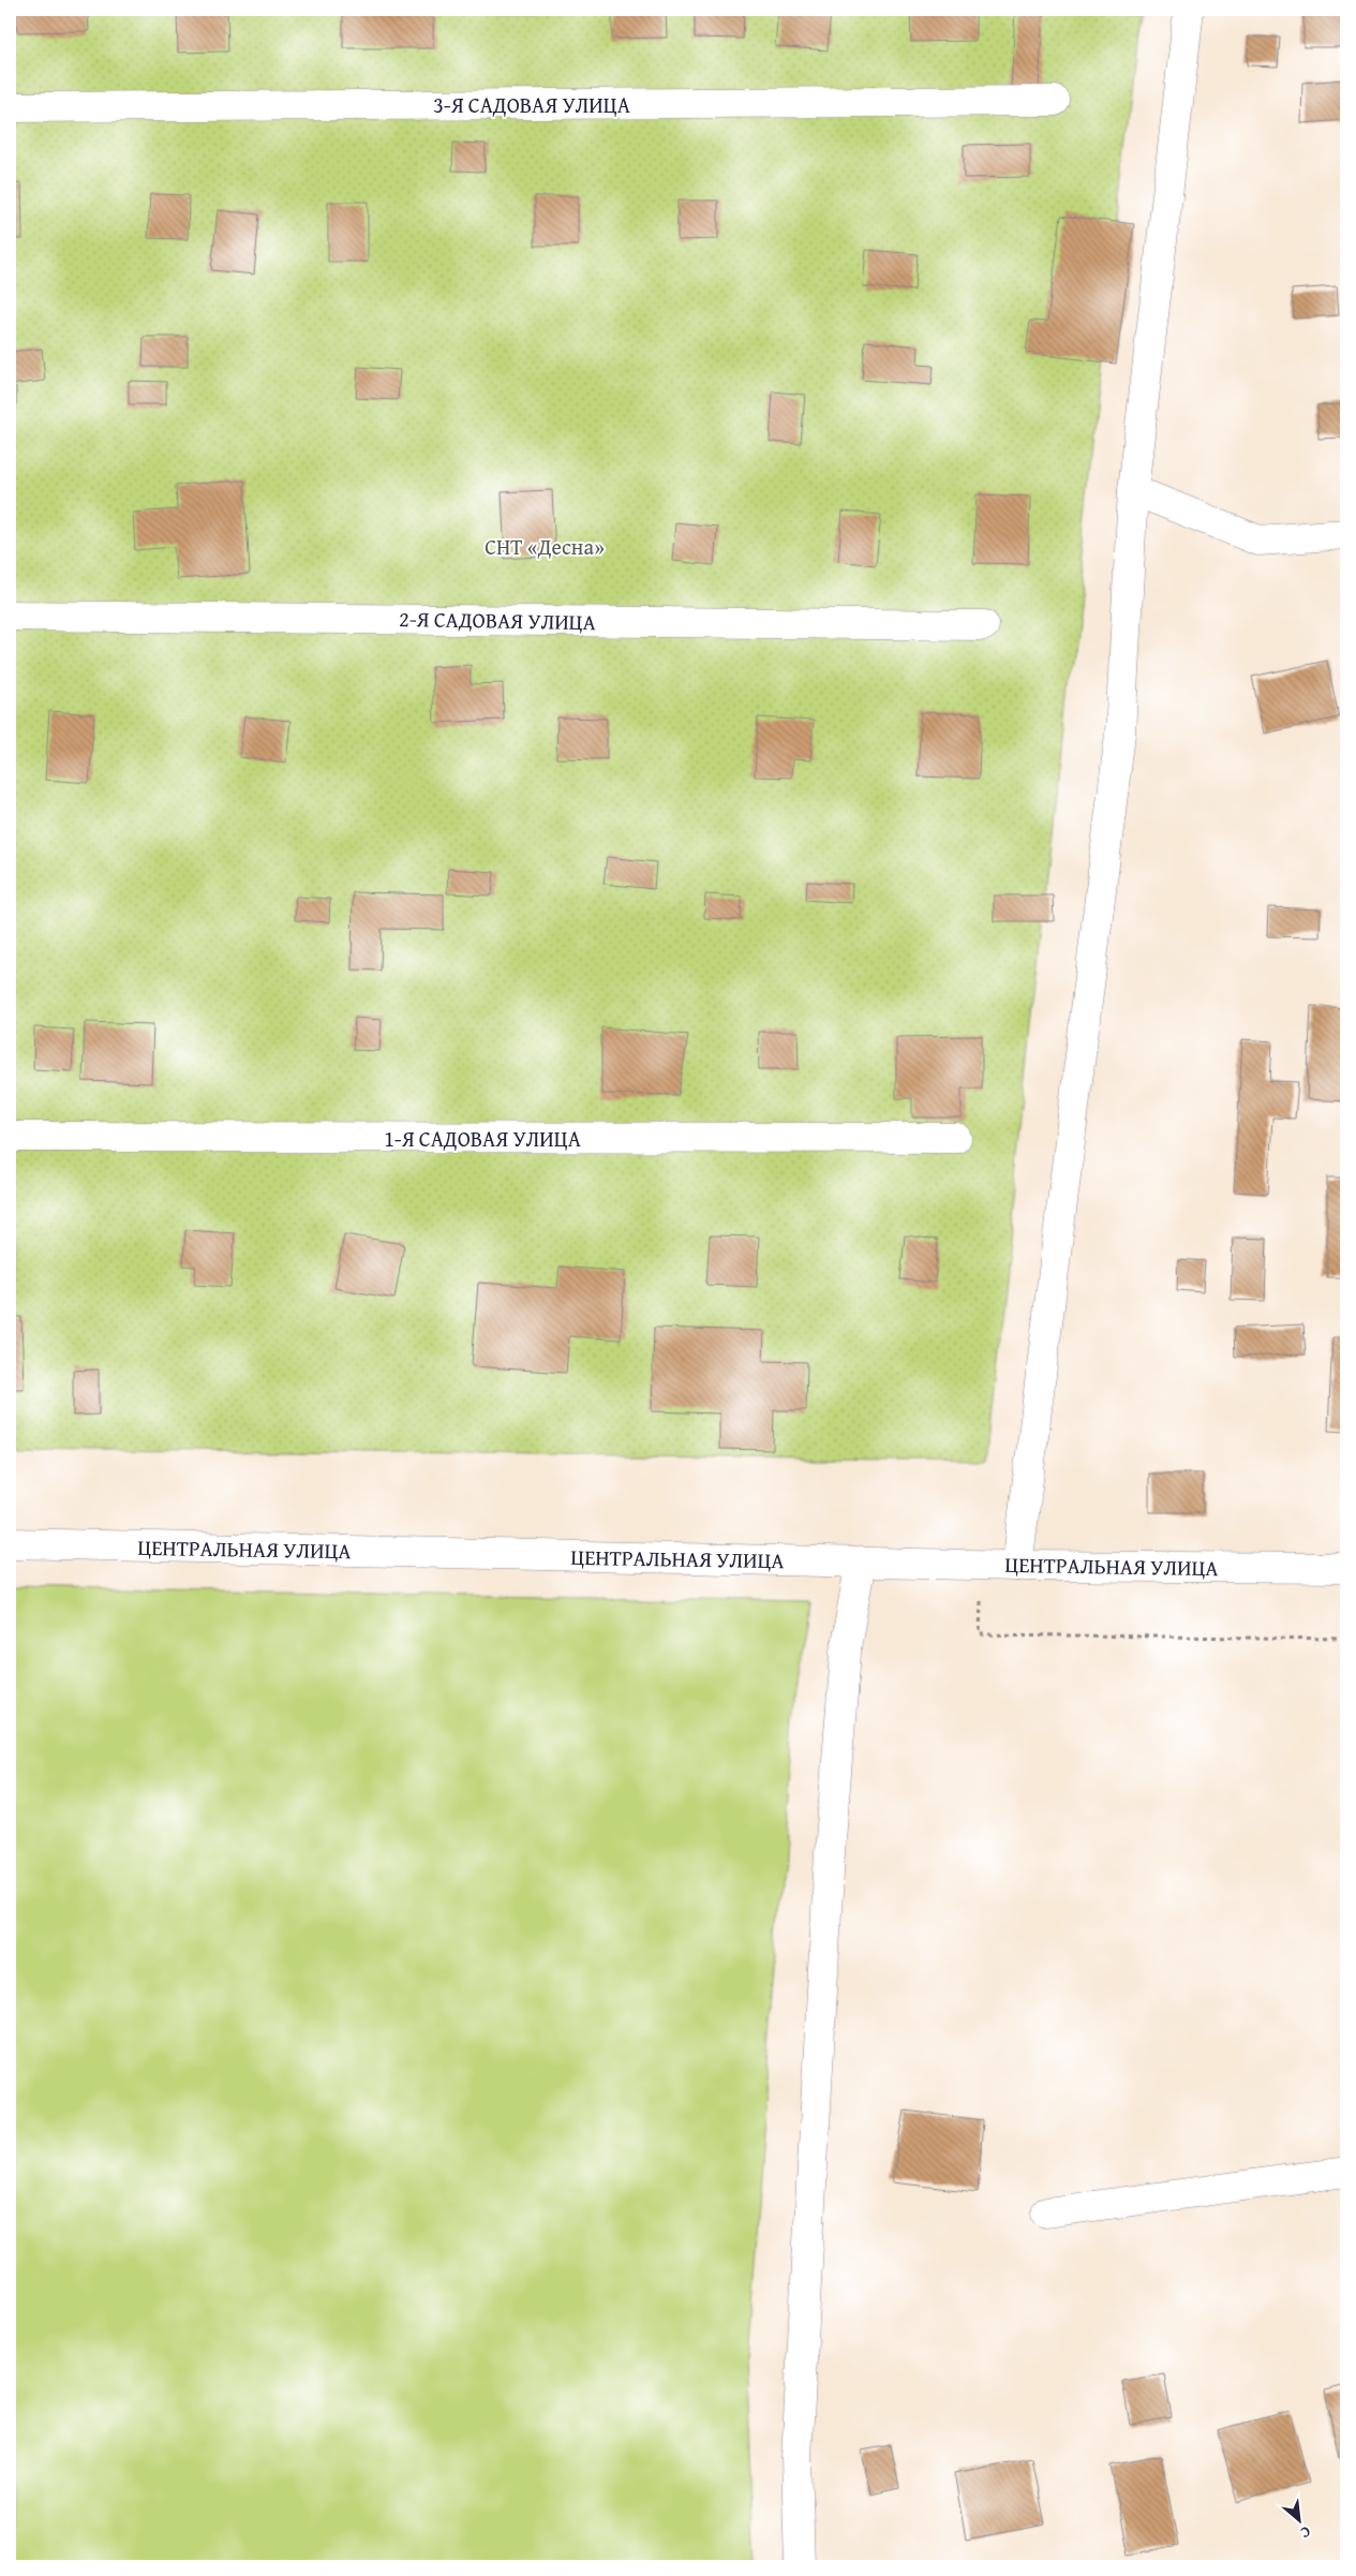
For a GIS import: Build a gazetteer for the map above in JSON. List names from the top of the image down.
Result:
{
  "streets": {
    "street": [
      "3-Я САДОВАЯ УЛИЦА",
      "2-Я САДОВАЯ УЛИЦА",
      "1-Я САДОВАЯ УЛИЦА",
      "ЦЕНТРАЛЬНАЯ УЛИЦА"
    ]
  },
  "parks": ["СНТ «Десна»"],
  "north": "bottom right"
}
